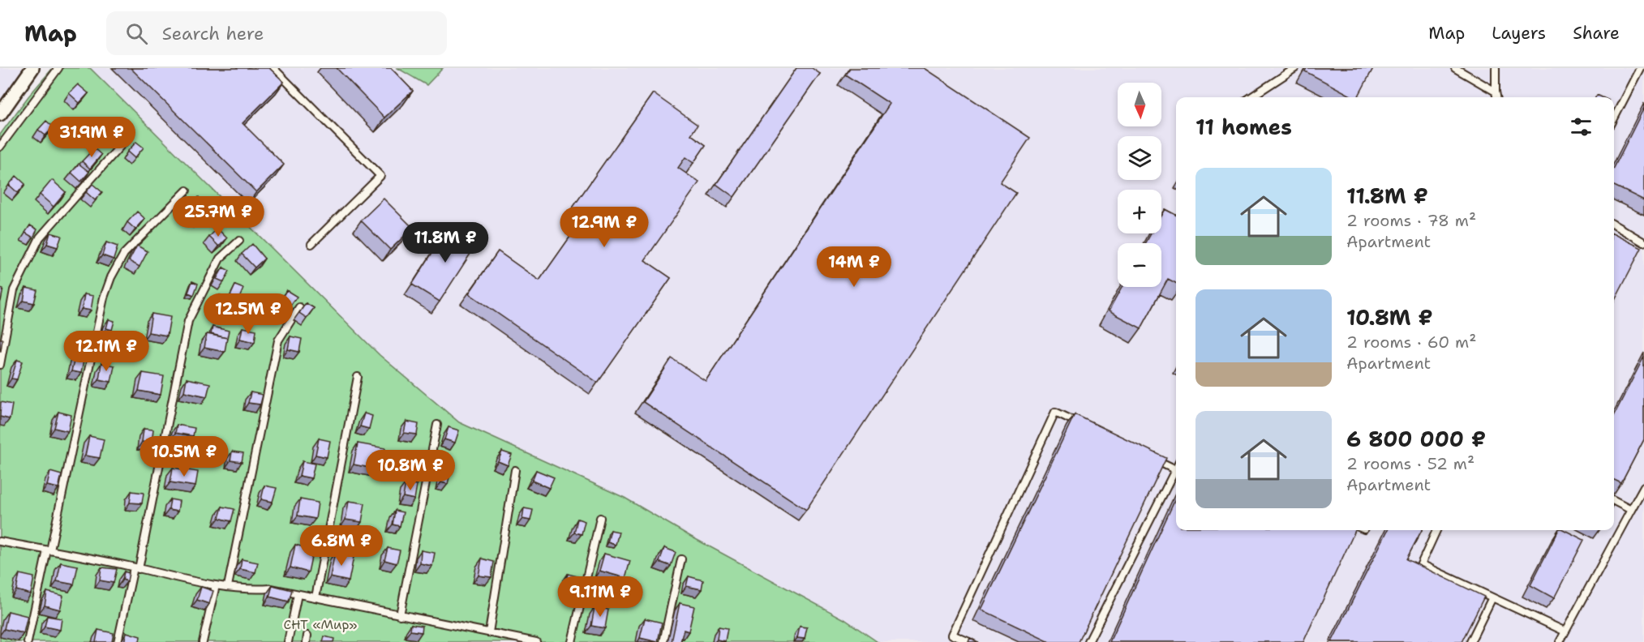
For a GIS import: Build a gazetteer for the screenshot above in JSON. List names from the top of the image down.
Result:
{
  "parks": ["СНТ «Мир»"],
  "north": "bottom",
  "page": {
    "header": "Map",
    "search": "Search here",
    "nav": ["Map", "Layers", "Share"],
    "map_buttons": ["+", "−"],
    "heading": "11 homes",
    "price": [
      "31.9M ₽",
      "25.7M ₽",
      "12.9M ₽",
      "11.8M ₽",
      "14M ₽",
      "12.5M ₽",
      "12.1M ₽",
      "10.5M ₽",
      "10.8M ₽",
      "6.8M ₽",
      "9.11M ₽"
    ],
    "list": [
      {
        "name": "11.8M ₽",
        "note": "2 rooms · 78 m² · Apartment"
      },
      {
        "name": "10.8M ₽",
        "note": "2 rooms · 60 m² · Apartment"
      },
      {
        "name": "6 800 000 ₽",
        "note": "2 rooms · 52 m² · Apartment"
      }
    ]
  }
}
